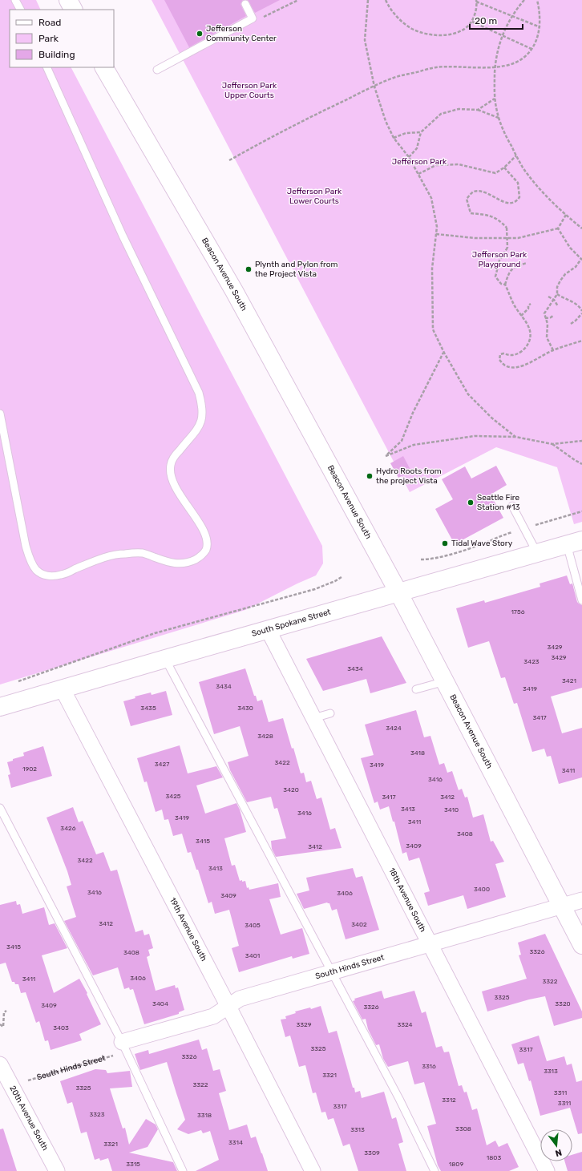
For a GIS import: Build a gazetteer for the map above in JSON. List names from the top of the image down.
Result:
{
  "streets": {
    "main road": ["Beacon Avenue South", "South Spokane Street"],
    "street": [
      "18th Avenue South",
      "19th Avenue South",
      "South Hinds Street",
      "20th Avenue South"
    ]
  },
  "crossings": [
    ["Beacon Avenue South", "South Spokane Street"],
    ["Beacon Avenue South", "South Hinds Street"],
    ["South Spokane Street", "18th Avenue South"],
    ["South Spokane Street", "19th Avenue South"],
    ["18th Avenue South", "South Hinds Street"],
    ["19th Avenue South", "South Hinds Street"]
  ],
  "parks": [
    "Jefferson Park Upper Courts",
    "Jefferson Park",
    "Jefferson Park Lower Courts",
    "Jefferson Park Playground"
  ],
  "places": [
    "Jefferson Community Center",
    "Plynth and Pylon from the Project Vista",
    "Hydro Roots from the project Vista",
    "Seattle Fire Station #13",
    "Tidal Wave Story"
  ],
  "house_numbers": [
    "1756",
    "3429",
    "3429",
    "3423",
    "3434",
    "3421",
    "3434",
    "3419",
    "3435",
    "3430",
    "3417",
    "3424",
    "3428",
    "3418",
    "3422",
    "3427",
    "3419",
    "1902",
    "3411",
    "3416",
    "3420",
    "3425",
    "3417",
    "3412",
    "3413",
    "3410",
    "3416",
    "3419",
    "3411",
    "3426",
    "3408",
    "3415",
    "3409",
    "3412",
    "3422",
    "3413",
    "3400",
    "3416",
    "3406",
    "3409",
    "3412",
    "3402",
    "3405",
    "3415",
    "3326",
    "3408",
    "3401",
    "3406",
    "3411",
    "3322",
    "3325",
    "3404",
    "3320",
    "3409",
    "3326",
    "3329",
    "3324",
    "3403",
    "3325",
    "3317",
    "3326",
    "3316",
    "3313",
    "3321",
    "3322",
    "3325",
    "3311",
    "3312",
    "3311",
    "3317",
    "3323",
    "3318",
    "3308",
    "3313",
    "3314",
    "3321",
    "3309",
    "1803",
    "3315",
    "1809"
  ],
  "legend": ["Road", "Park", "Building"],
  "scale_bar": "20 m",
  "north": "bottom"
}
